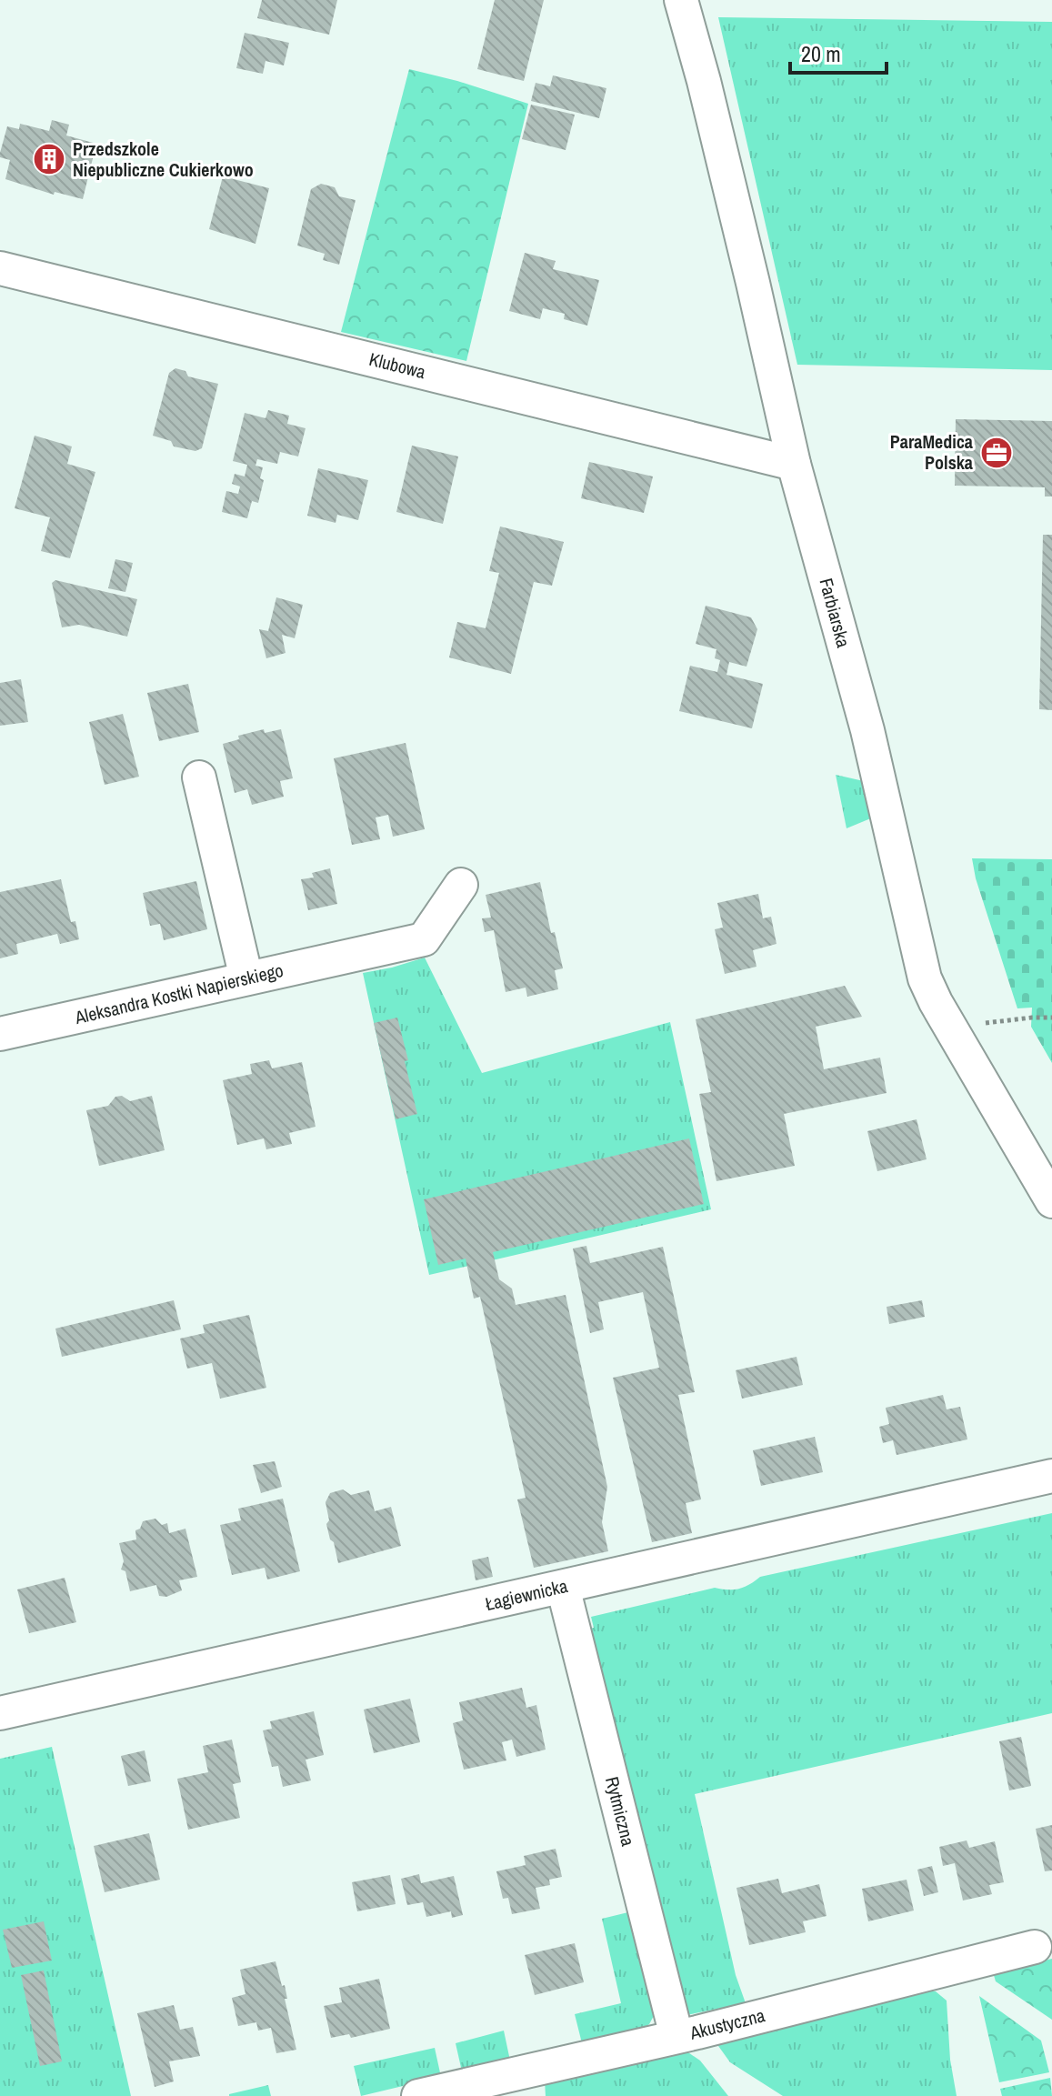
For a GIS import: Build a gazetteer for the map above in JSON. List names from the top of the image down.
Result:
{
  "streets": {
    "street": [
      "Klubowa",
      "Farbiarska",
      "Aleksandra Kostki Napierskiego",
      "Łagiewnicka",
      "Rytmiczna",
      "Akustyczna"
    ]
  },
  "crossings": [
    ["Klubowa", "Farbiarska"],
    ["Łagiewnicka", "Rytmiczna"],
    ["Rytmiczna", "Akustyczna"]
  ],
  "places": {
    "building": ["Przedszkole Niepubliczne Cukierkowo"],
    "office": ["ParaMedica Polska"]
  },
  "scale_bar": "20 m"
}
